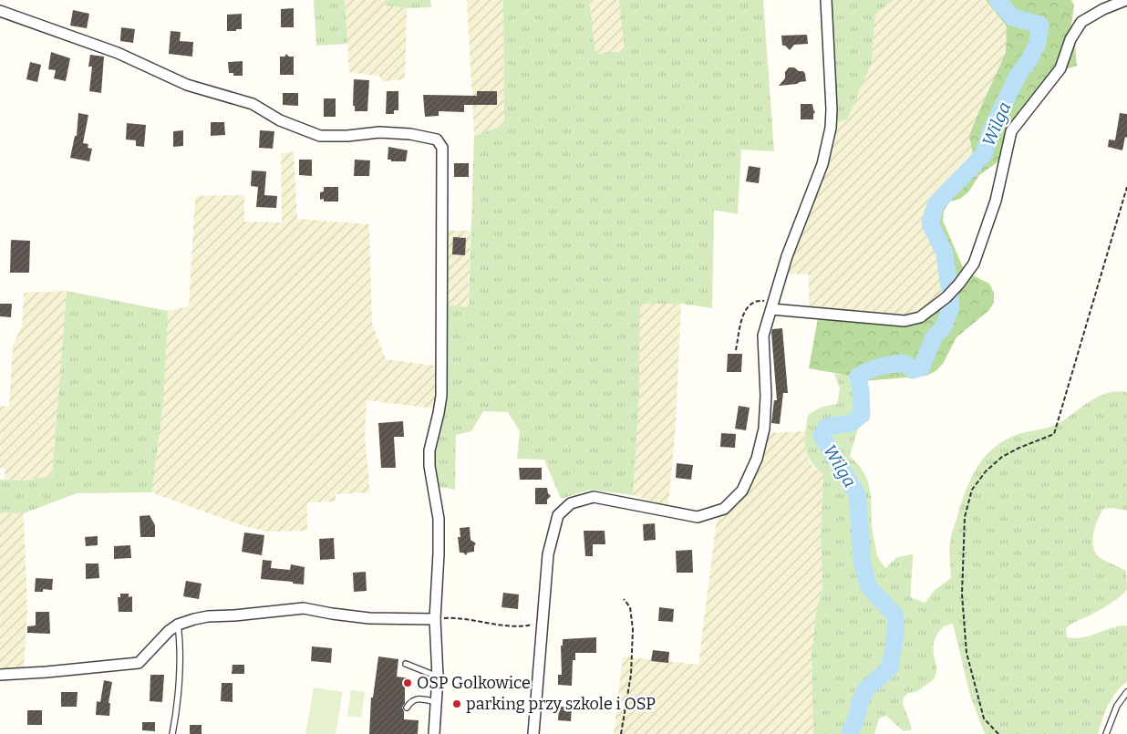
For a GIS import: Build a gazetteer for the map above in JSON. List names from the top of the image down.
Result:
{
  "water": ["Wilga"],
  "places": ["OSP Golkowice", "parking przy szkole i OSP"]
}
